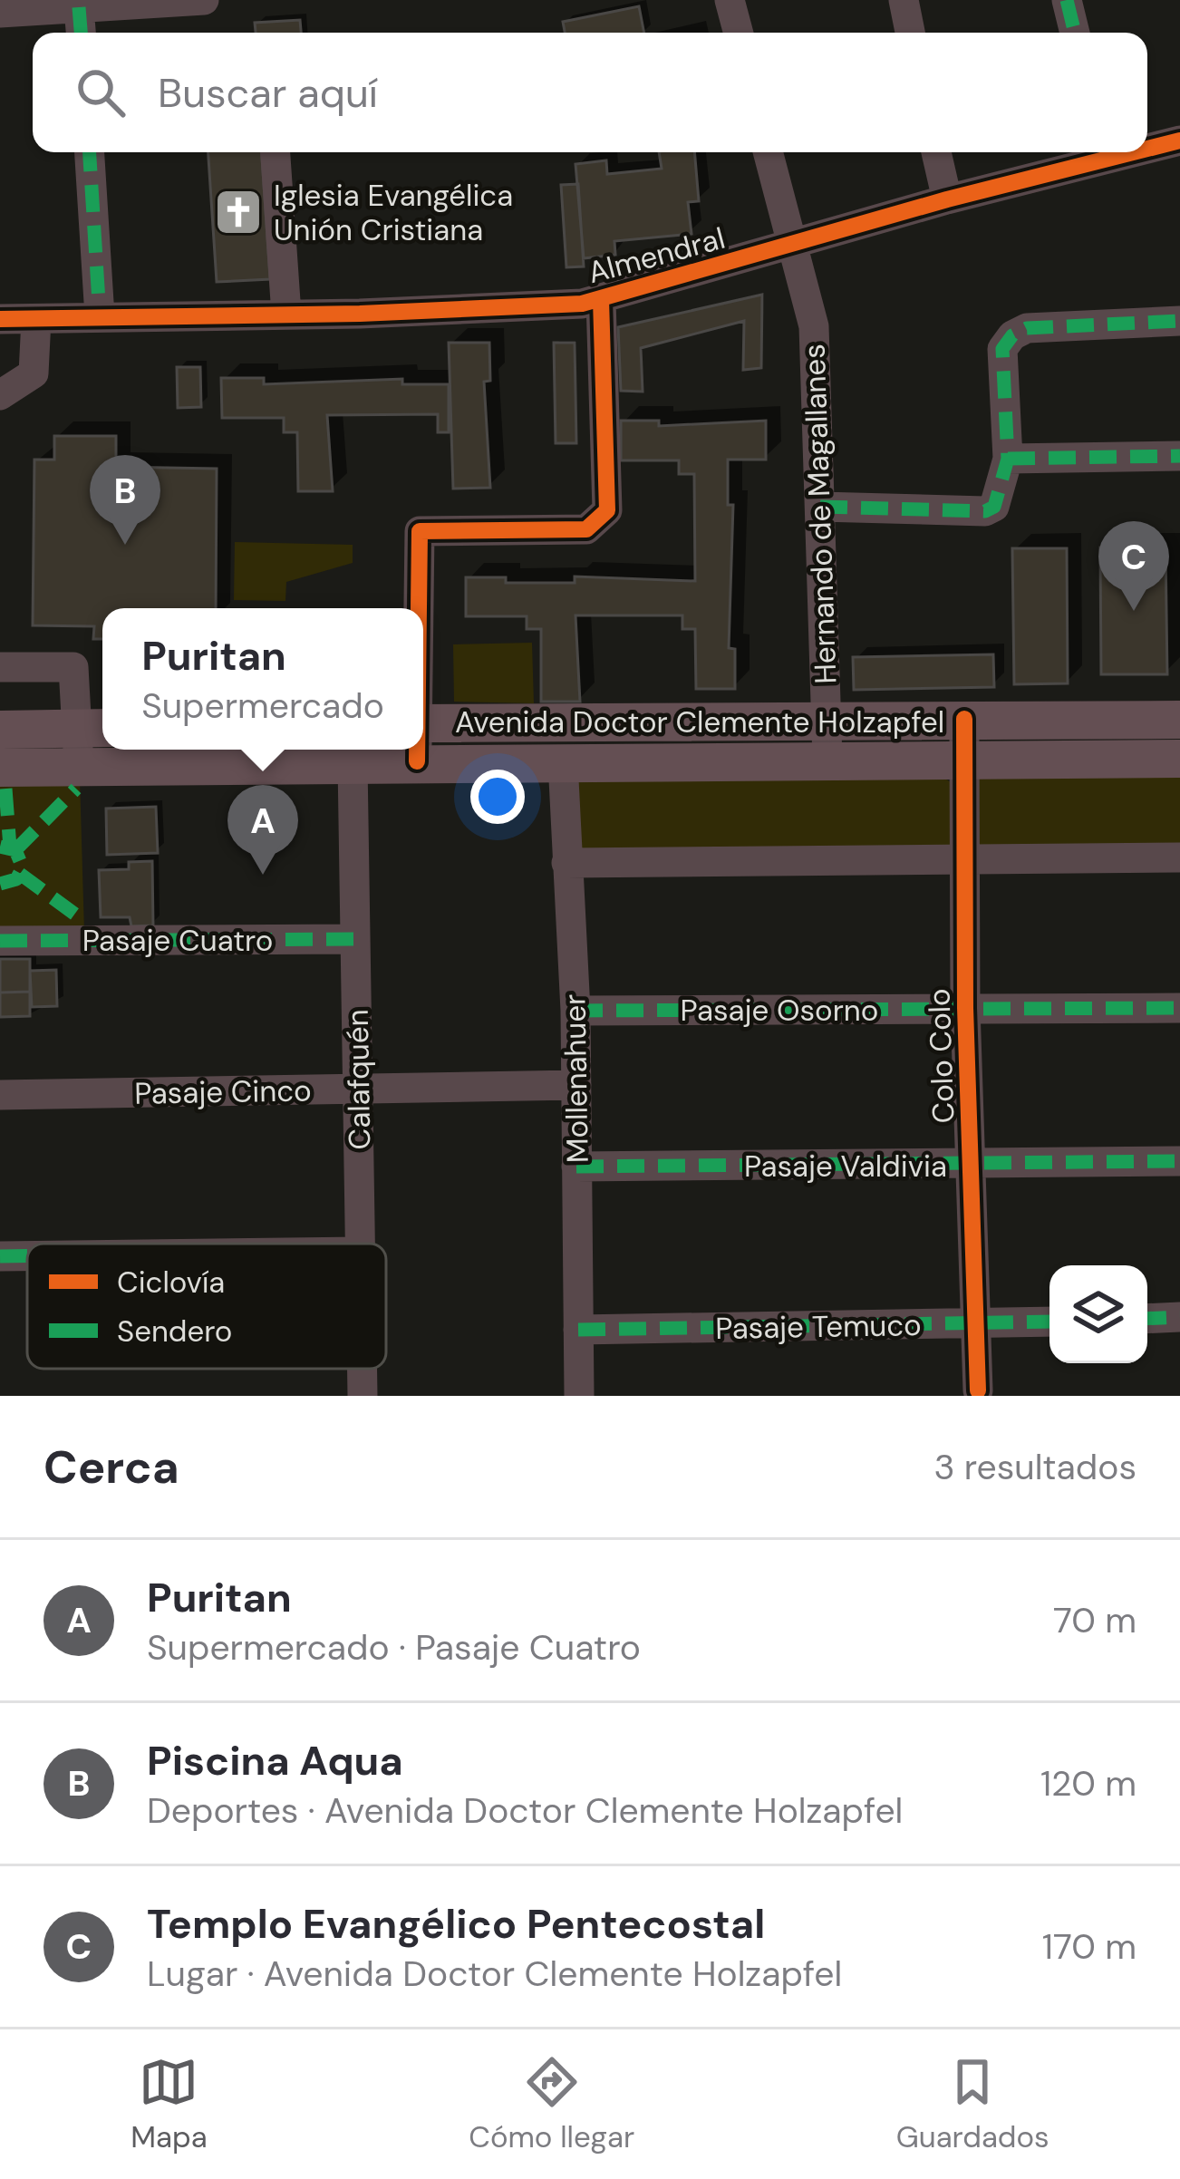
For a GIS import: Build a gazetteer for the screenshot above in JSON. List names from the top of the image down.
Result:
{
  "streets": {
    "main road": ["Avenida Doctor Clemente Holzapfel"],
    "street": [
      "Almendral",
      "Hernando de Magallanes",
      "Pasaje Cuatro",
      "Pasaje Osorno",
      "Colo Colo",
      "Mollenahuer",
      "Calafquén",
      "Pasaje Cinco",
      "Pasaje Valdivia",
      "Pasaje Temuco"
    ]
  },
  "crossings": [
    ["Almendral", "Hernando de Magallanes"],
    ["Hernando de Magallanes", "Avenida Doctor Clemente Holzapfel"],
    ["Avenida Doctor Clemente Holzapfel", "Colo Colo"],
    ["Avenida Doctor Clemente Holzapfel", "Mollenahuer"],
    ["Avenida Doctor Clemente Holzapfel", "Calafquén"],
    ["Pasaje Cuatro", "Calafquén"],
    ["Pasaje Osorno", "Colo Colo"],
    ["Pasaje Osorno", "Mollenahuer"],
    ["Colo Colo", "Pasaje Valdivia"],
    ["Colo Colo", "Pasaje Temuco"],
    ["Mollenahuer", "Pasaje Cinco"],
    ["Mollenahuer", "Pasaje Valdivia"],
    ["Mollenahuer", "Pasaje Temuco"],
    ["Calafquén", "Pasaje Cinco"]
  ],
  "places": {
    "church": ["Iglesia Evangélica Unión Cristiana"]
  },
  "legend": ["Ciclovía", "Sendero"],
  "page": {
    "search": "Buscar aquí",
    "pins": ["B", "C", "A"],
    "popup": ["Puritan", "Supermercado"],
    "heading": ["Cerca", "3 resultados"],
    "list": [
      {
        "mark": "A",
        "name": "Puritan",
        "note": "Supermercado · Pasaje Cuatro",
        "value": "70 m"
      },
      {
        "mark": "B",
        "name": "Piscina Aqua",
        "note": "Deportes · Avenida Doctor Clemente Holzapfel",
        "value": "120 m"
      },
      {
        "mark": "C",
        "name": "Templo Evangélico Pentecostal",
        "note": "Lugar · Avenida Doctor Clemente Holzapfel",
        "value": "170 m"
      }
    ],
    "nav": ["Mapa", "Cómo llegar", "Guardados"]
  }
}
